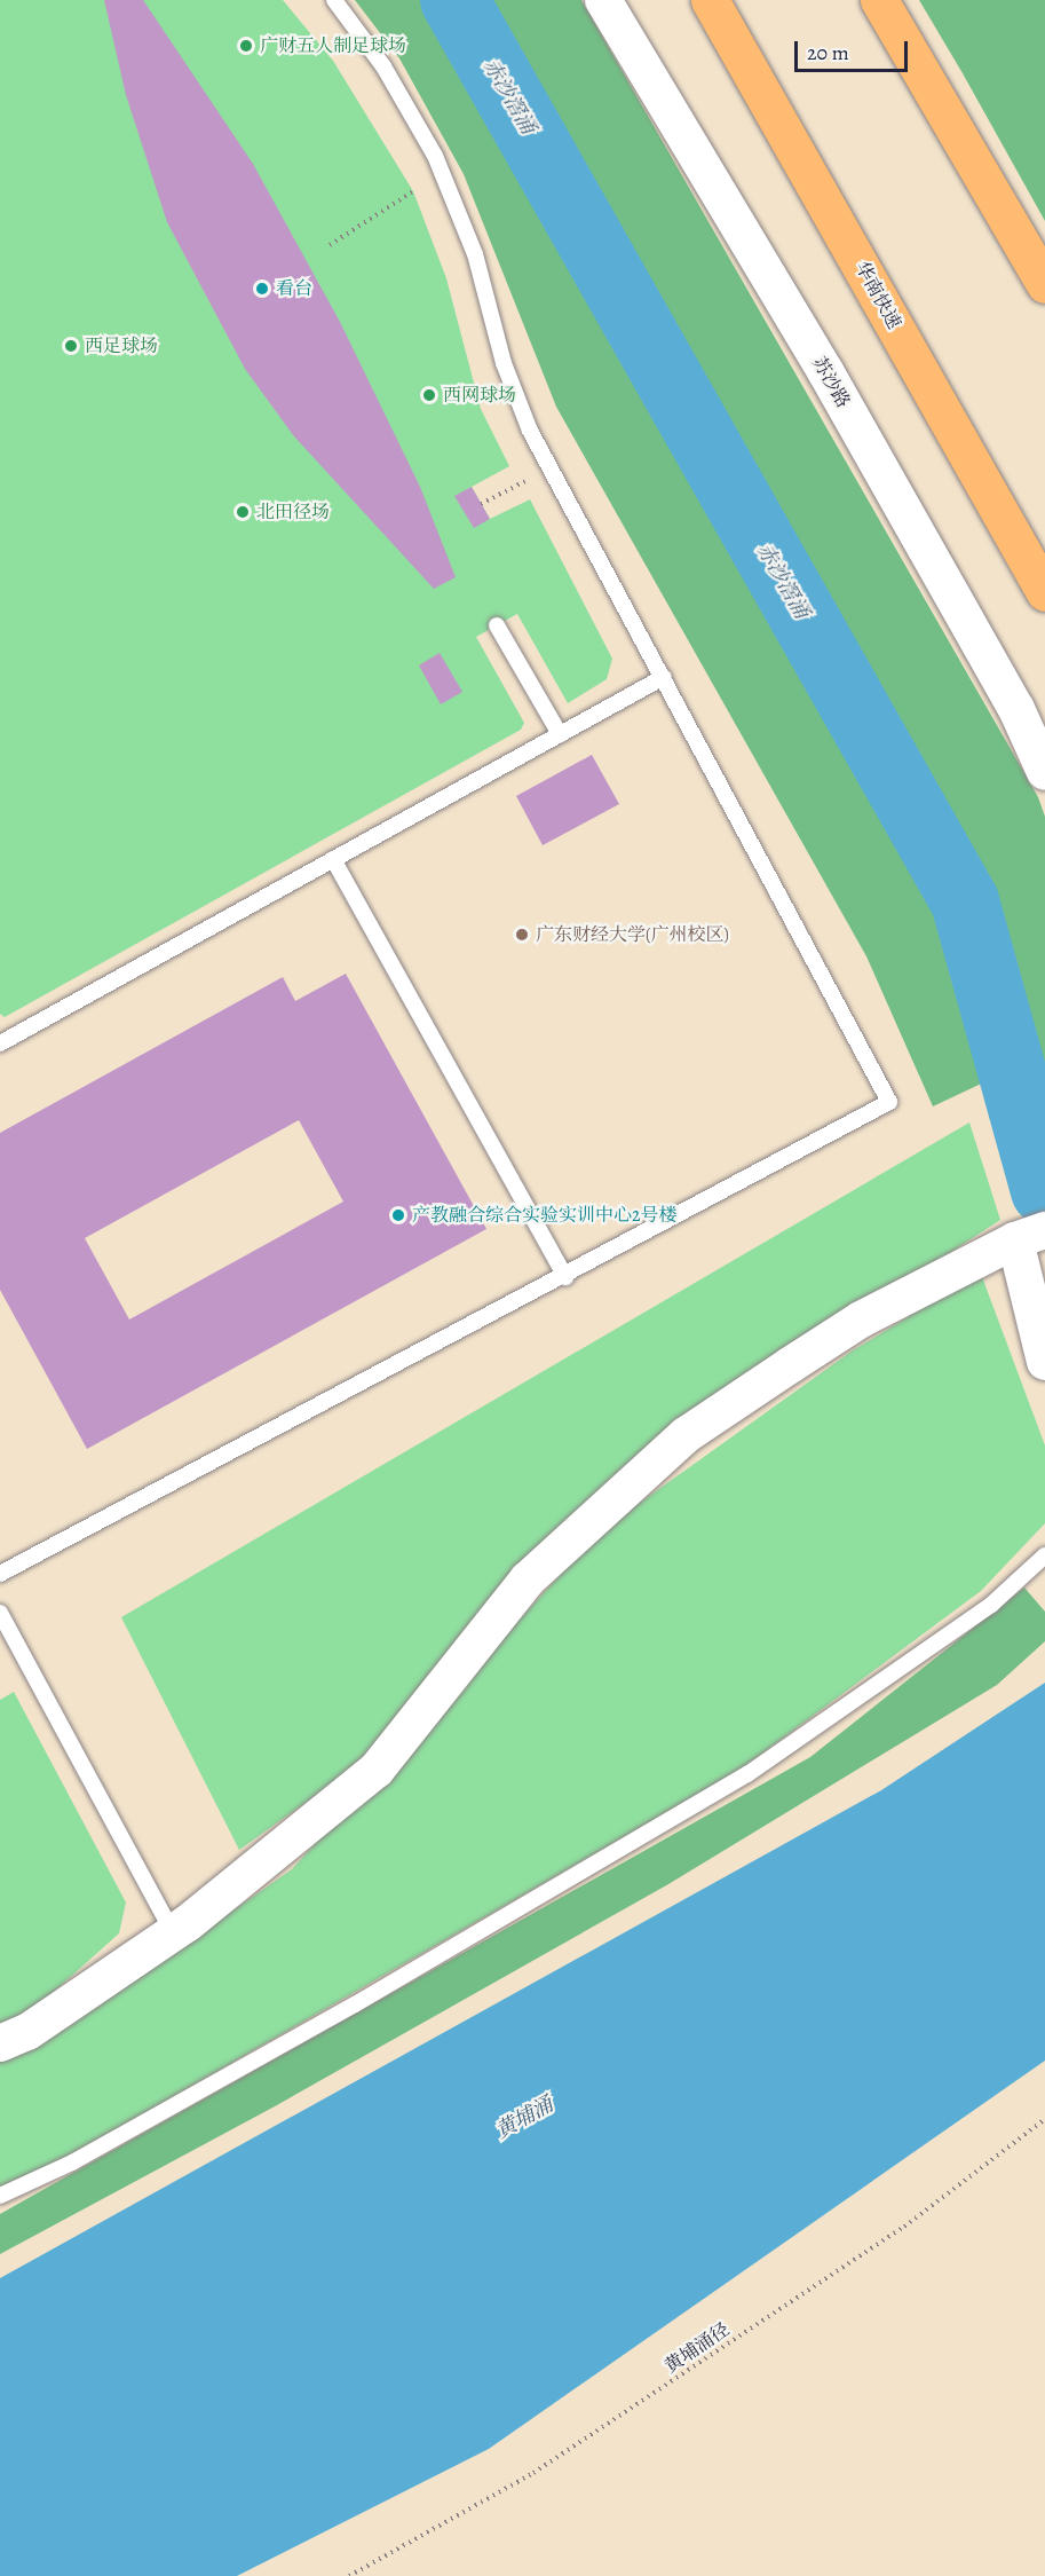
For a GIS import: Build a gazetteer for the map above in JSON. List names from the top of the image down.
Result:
{
  "streets": {
    "highway": ["华南快速"],
    "street": ["苏沙路"],
    "path": ["黄埔涌径"]
  },
  "water": ["赤沙滘涌", "黄埔涌"],
  "places": [
    "广财五人制足球场",
    "看台",
    "西足球场",
    "西网球场",
    "北田径场",
    "广东财经大学(广州校区)",
    "产教融合综合实验实训中心2号楼"
  ],
  "scale_bar": "20 m"
}
